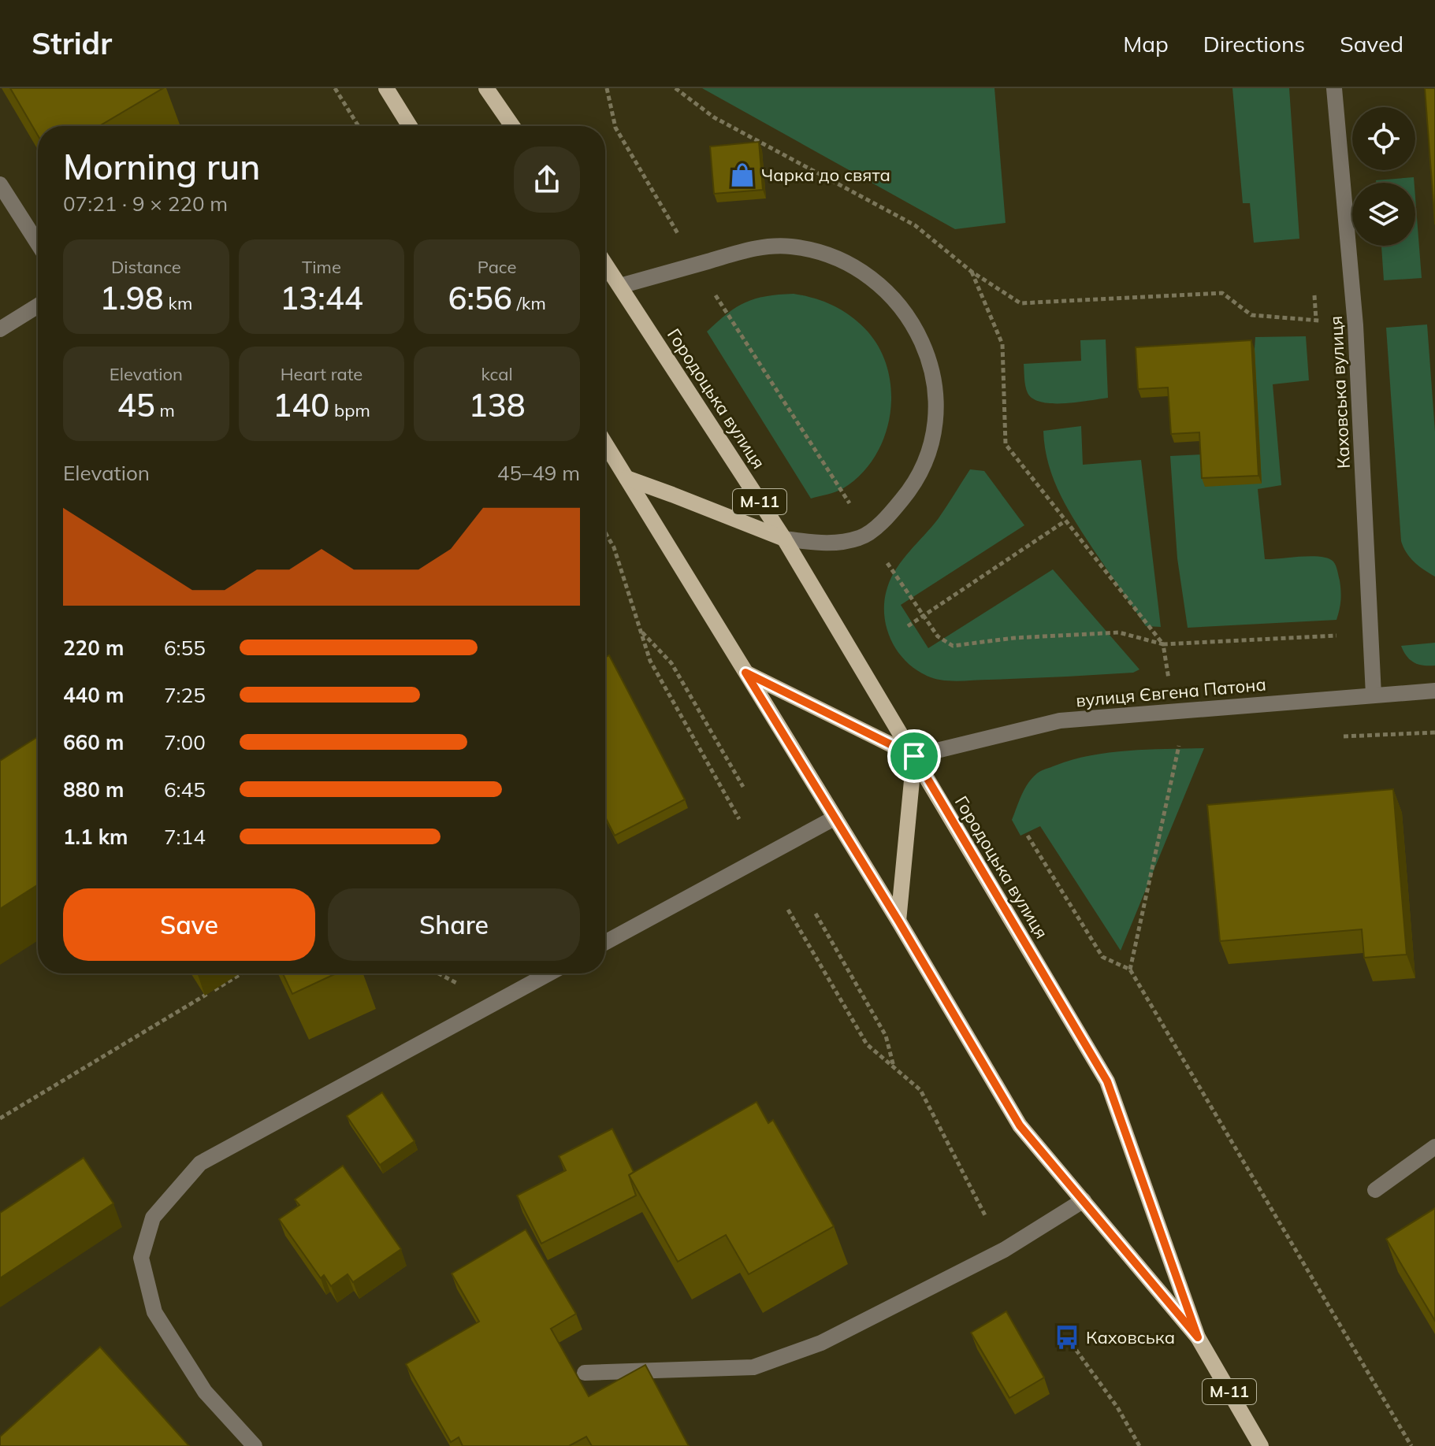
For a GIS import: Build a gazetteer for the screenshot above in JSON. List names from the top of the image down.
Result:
{
  "streets": {
    "main road": ["Городоцька вулиця", "М-11"],
    "street": ["Каховська вулиця", "вулиця Євгена Патона"]
  },
  "crossings": [
    ["Каховська вулиця", "вулиця Євгена Патона"],
    ["Городоцька вулиця", "вулиця Євгена Патона"]
  ],
  "places": {
    "shop": ["Чарка до свята"],
    "bus stop": ["Каховська"]
  },
  "page": {
    "header": "Stridr",
    "nav": ["Map", "Directions", "Saved"],
    "heading": ["Morning run", "07:21 · 9 × 220 m"],
    "stats": [
      ["Distance", "1.98 km"],
      ["Time", "13:44"],
      ["Pace", "6:56 /km"],
      ["Elevation", "45 m"],
      ["Heart rate", "140 bpm"],
      ["kcal", "138"]
    ],
    "chart": ["Elevation", "45–49 m"],
    "list": [
      {
        "name": "220 m",
        "note": "6:55"
      },
      {
        "name": "440 m",
        "note": "7:25"
      },
      {
        "name": "660 m",
        "note": "7:00"
      },
      {
        "name": "880 m",
        "note": "6:45"
      },
      {
        "name": "1.1 km",
        "note": "7:14"
      }
    ],
    "buttons": ["Save", "Share"]
  }
}
